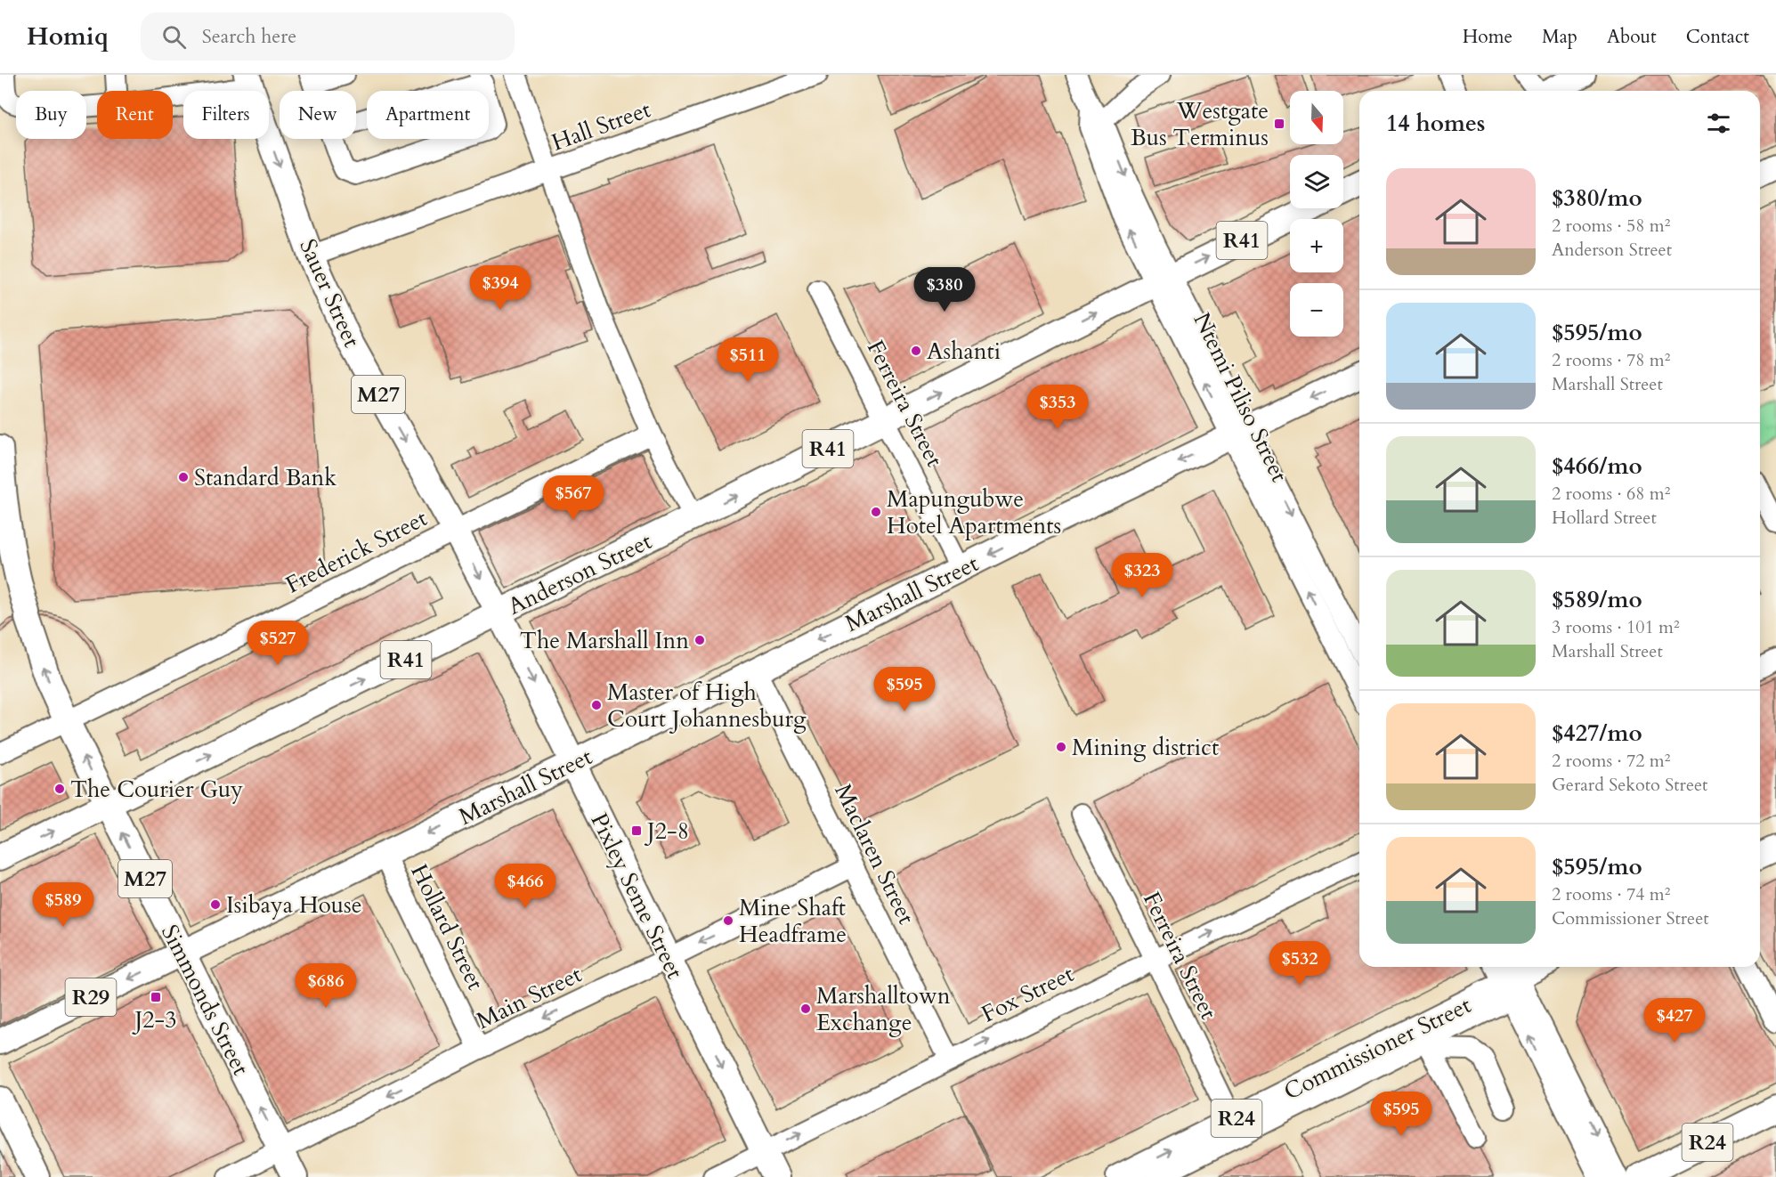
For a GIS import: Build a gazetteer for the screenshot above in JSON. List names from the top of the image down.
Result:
{
  "streets": {
    "main road": [
      "R41",
      "Sauer Street",
      "M27",
      "Anderson Street",
      "Marshall Street",
      "Pixley Seme Street",
      "R29",
      "Simmonds Street",
      "Commissioner Street",
      "R24"
    ],
    "street": [
      "Hall Street",
      "Ntemi Piliso Street",
      "Ferreira Street",
      "Frederick Street",
      "Maclaren Street",
      "Hollard Street",
      "Fox Street",
      "Main Street"
    ]
  },
  "crossings": [
    ["Hall Street", "Sauer Street"],
    ["R41", "Ntemi Piliso Street"],
    ["R41", "Anderson Street"],
    ["Sauer Street", "Frederick Street"],
    ["Sauer Street", "Anderson Street"],
    ["Sauer Street", "Pixley Seme Street"],
    ["Ntemi Piliso Street", "Anderson Street"],
    ["Ntemi Piliso Street", "Marshall Street"],
    ["Ferreira Street", "Anderson Street"],
    ["Ferreira Street", "Marshall Street"],
    ["Ferreira Street", "Fox Street"],
    ["Ferreira Street", "Commissioner Street"],
    ["Frederick Street", "Simmonds Street"],
    ["Anderson Street", "Pixley Seme Street"],
    ["Anderson Street", "Simmonds Street"],
    ["Marshall Street", "Maclaren Street"],
    ["Marshall Street", "Pixley Seme Street"],
    ["Marshall Street", "Hollard Street"],
    ["Marshall Street", "Simmonds Street"],
    ["Maclaren Street", "Fox Street"],
    ["Maclaren Street", "Main Street"],
    ["Pixley Seme Street", "Fox Street"],
    ["Pixley Seme Street", "Main Street"],
    ["Hollard Street", "Main Street"],
    ["Main Street", "Simmonds Street"]
  ],
  "one_way": [
    "Sauer Street",
    "Anderson Street",
    "Marshall Street",
    "Pixley Seme Street",
    "Fox Street",
    "Main Street",
    "Simmonds Street"
  ],
  "places": {
    "transit": ["Westgate Bus Terminus", "J2-8", "J2-3"],
    "other": [
      "Ashanti",
      "Standard Bank",
      "Mapungubwe Hotel Apartments",
      "The Marshall Inn",
      "Master of High Court Johannesburg",
      "Mining district",
      "The Courier Guy",
      "Isibaya House",
      "Mine Shaft Headframe",
      "Marshalltown Exchange"
    ]
  },
  "north": "bottom",
  "page": {
    "header": "Homiq",
    "search": "Search here",
    "nav": [
      "Home",
      "Map",
      "About",
      "Contact"
    ],
    "map_buttons": ["+", "−"],
    "chip": [
      "Buy",
      "Rent",
      "Filters",
      "New",
      "Apartment"
    ],
    "heading": "14 homes",
    "list": [
      {
        "name": "$380/mo",
        "note": "2 rooms · 58 m² · Anderson Street"
      },
      {
        "name": "$595/mo",
        "note": "2 rooms · 78 m² · Marshall Street"
      },
      {
        "name": "$466/mo",
        "note": "2 rooms · 68 m² · Hollard Street"
      },
      {
        "name": "$589/mo",
        "note": "3 rooms · 101 m² · Marshall Street"
      },
      {
        "name": "$427/mo",
        "note": "2 rooms · 72 m² · Gerard Sekoto Street"
      },
      {
        "name": "$595/mo",
        "note": "2 rooms · 74 m² · Commissioner Street"
      }
    ],
    "price": [
      "$394",
      "$380",
      "$511",
      "$353",
      "$567",
      "$323",
      "$527",
      "$595",
      "$466",
      "$589",
      "$532",
      "$686",
      "$427",
      "$595"
    ]
  }
}
